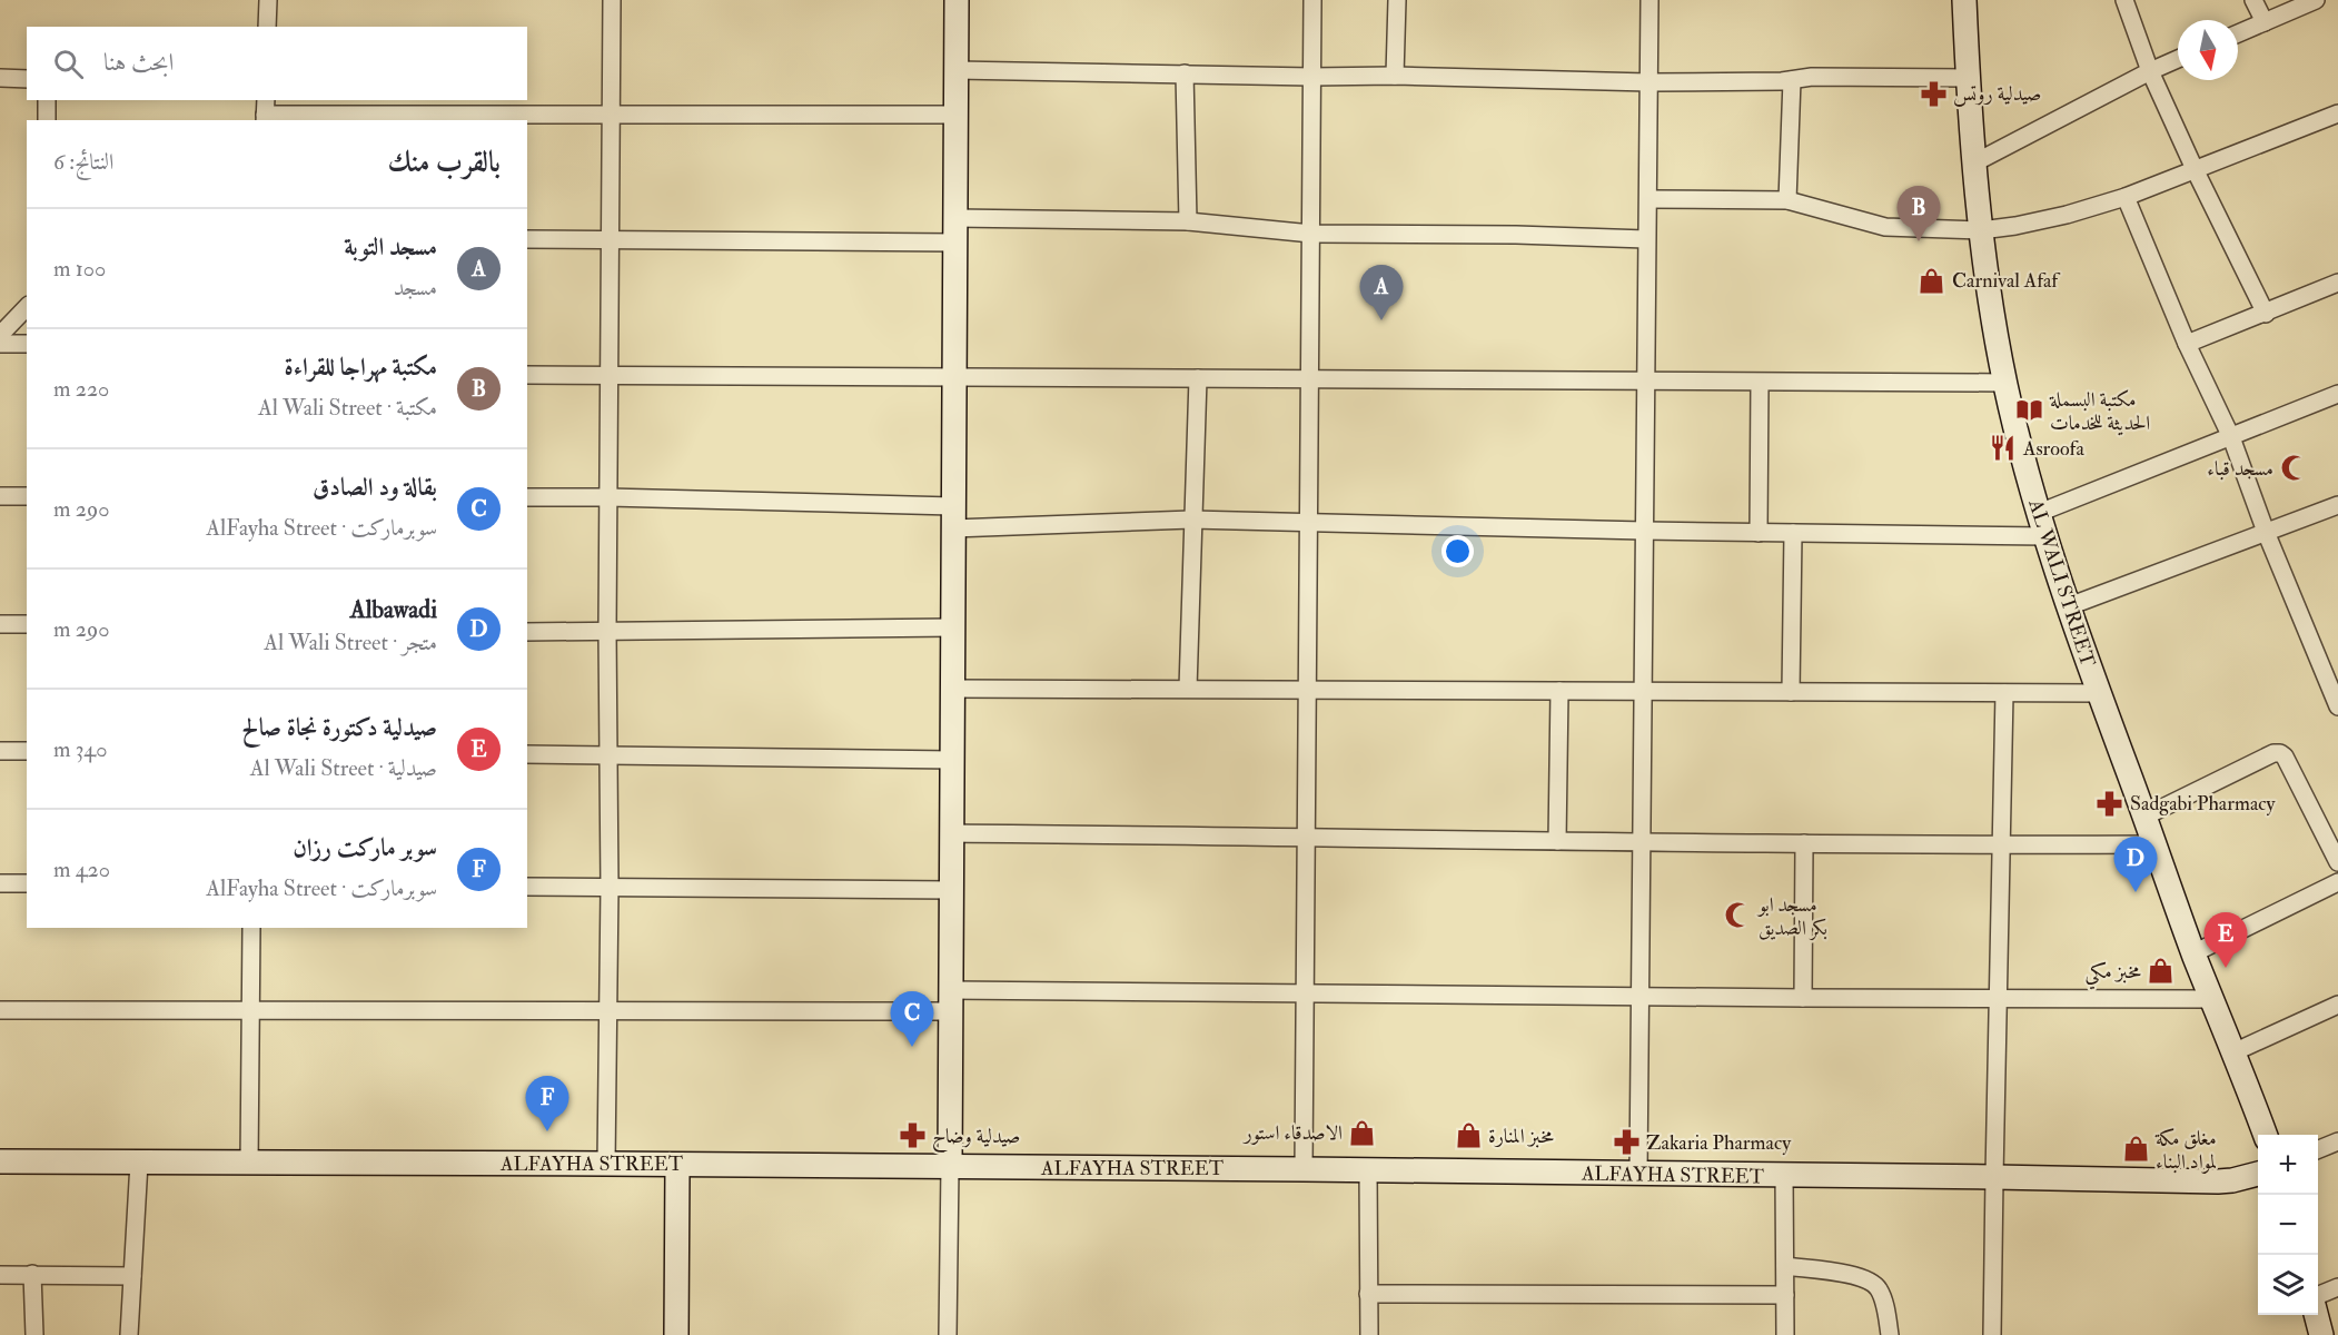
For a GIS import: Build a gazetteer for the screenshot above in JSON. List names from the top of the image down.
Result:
{
  "streets": {
    "street": ["AL WALI STREET", "ALFAYHA STREET"]
  },
  "places": {
    "pharmacy": [
      "صيدلية روتس",
      "Sadgabi Pharmacy",
      "صيدلية وضاح",
      "Zakaria Pharmacy"
    ],
    "shop": [
      "Carnival Afaf",
      "مخبز مكي",
      "الاصدقاء استور",
      "مخبز المنارة",
      "مغلق مكة لمواد البناء"
    ],
    "library": ["مكتبة البسملة الحديثة للخدمات"],
    "restaurant": ["Asroofa"],
    "mosque": ["مسجد قباء", "مسجد ابو بكر الصديق"]
  },
  "north": "bottom",
  "page": {
    "search": "ابحث هنا",
    "heading": ["بالقرب منك", "النتائج: 6"],
    "pins": [
      "B",
      "A",
      "D",
      "E",
      "C",
      "F"
    ],
    "list": [
      {
        "mark": "A",
        "name": "مسجد التوبة",
        "note": "مسجد",
        "value": "100 m"
      },
      {
        "mark": "B",
        "name": "مكتبة مهراجا للقراءة",
        "note": "مكتبة · Al Wali Street",
        "value": "220 m"
      },
      {
        "mark": "C",
        "name": "بقالة ود الصادق",
        "note": "سوبرماركت · AlFayha Street",
        "value": "290 m"
      },
      {
        "mark": "D",
        "name": "Albawadi",
        "note": "متجر · Al Wali Street",
        "value": "290 m"
      },
      {
        "mark": "E",
        "name": "صيدلية دكتورة نجاة صالح",
        "note": "صيدلية · Al Wali Street",
        "value": "340 m"
      },
      {
        "mark": "F",
        "name": "سوبر ماركت رزان",
        "note": "سوبرماركت · AlFayha Street",
        "value": "420 m"
      }
    ],
    "map_buttons": ["+", "−"]
  }
}
